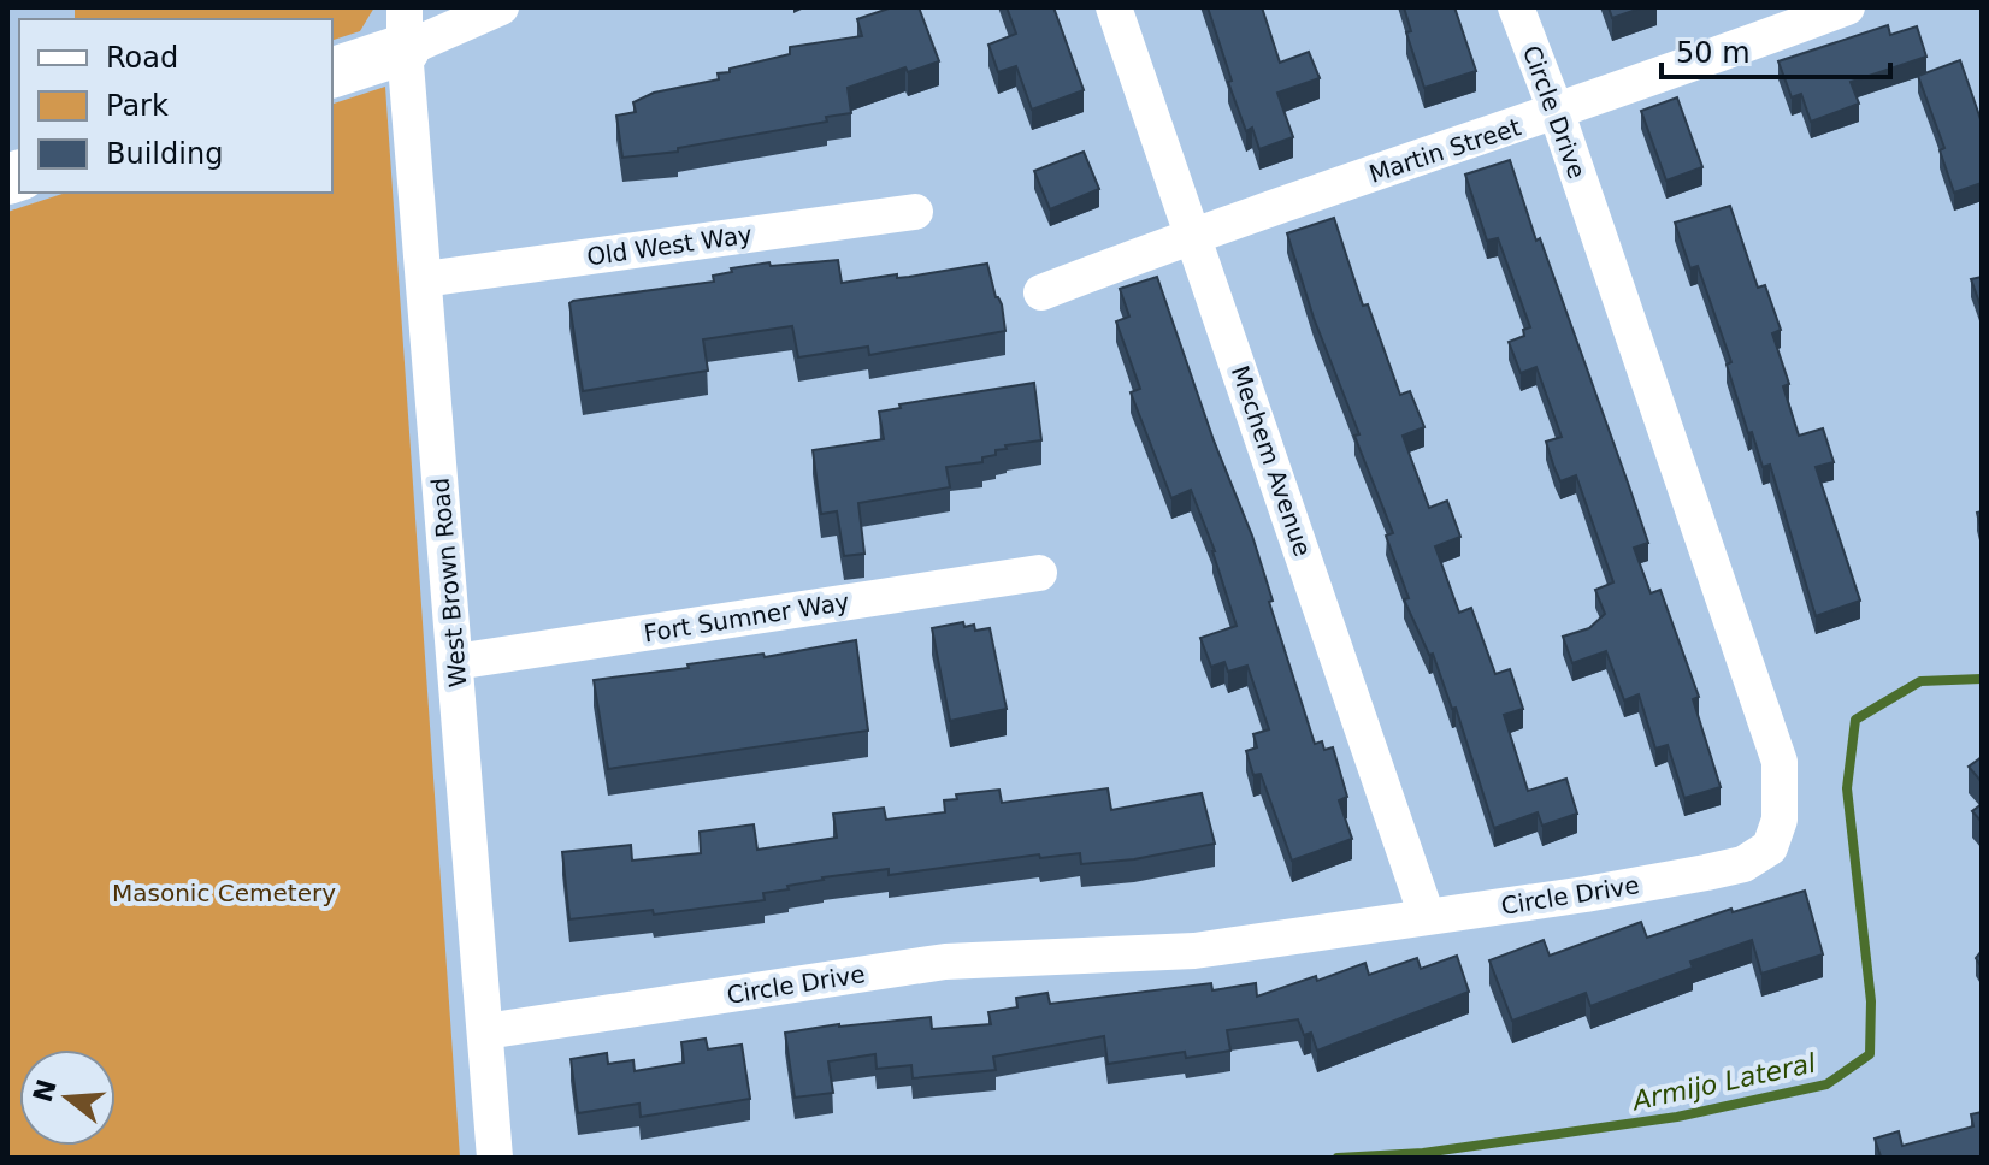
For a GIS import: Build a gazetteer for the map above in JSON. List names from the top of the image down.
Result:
{
  "streets": {
    "street": [
      "Circle Drive",
      "Martin Street",
      "Old West Way",
      "Mechem Avenue",
      "West Brown Road",
      "Fort Sumner Way"
    ]
  },
  "crossings": [
    ["Circle Drive", "Martin Street"],
    ["Circle Drive", "Mechem Avenue"],
    ["Circle Drive", "West Brown Road"],
    ["Martin Street", "Mechem Avenue"],
    ["Old West Way", "West Brown Road"],
    ["West Brown Road", "Fort Sumner Way"]
  ],
  "water": ["Armijo Lateral"],
  "parks": ["Masonic Cemetery"],
  "legend": ["Road", "Park", "Building"],
  "scale_bar": "50 m",
  "north": "left"
}
